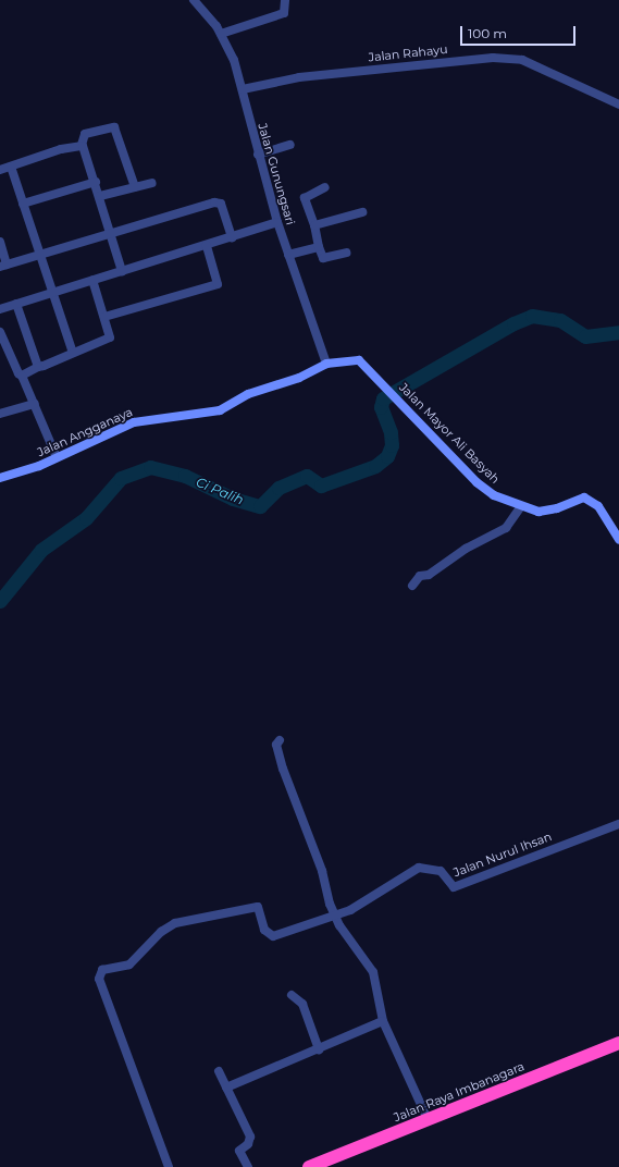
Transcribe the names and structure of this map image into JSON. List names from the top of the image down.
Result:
{
  "streets": {
    "highway": ["Jalan Raya Imbanagara"],
    "street": [
      "Jalan Rahayu",
      "Jalan Gunungsari",
      "Jalan Angganaya",
      "Jalan Mayor Ali Basyah",
      "Jalan Nurul Ihsan"
    ]
  },
  "crossings": [
    ["Jalan Rahayu", "Jalan Gunungsari"],
    ["Jalan Gunungsari", "Jalan Angganaya"],
    ["Jalan Gunungsari", "Jalan Mayor Ali Basyah"],
    ["Jalan Angganaya", "Jalan Mayor Ali Basyah"]
  ],
  "water": ["Ci Palih"],
  "scale_bar": "100 m"
}
